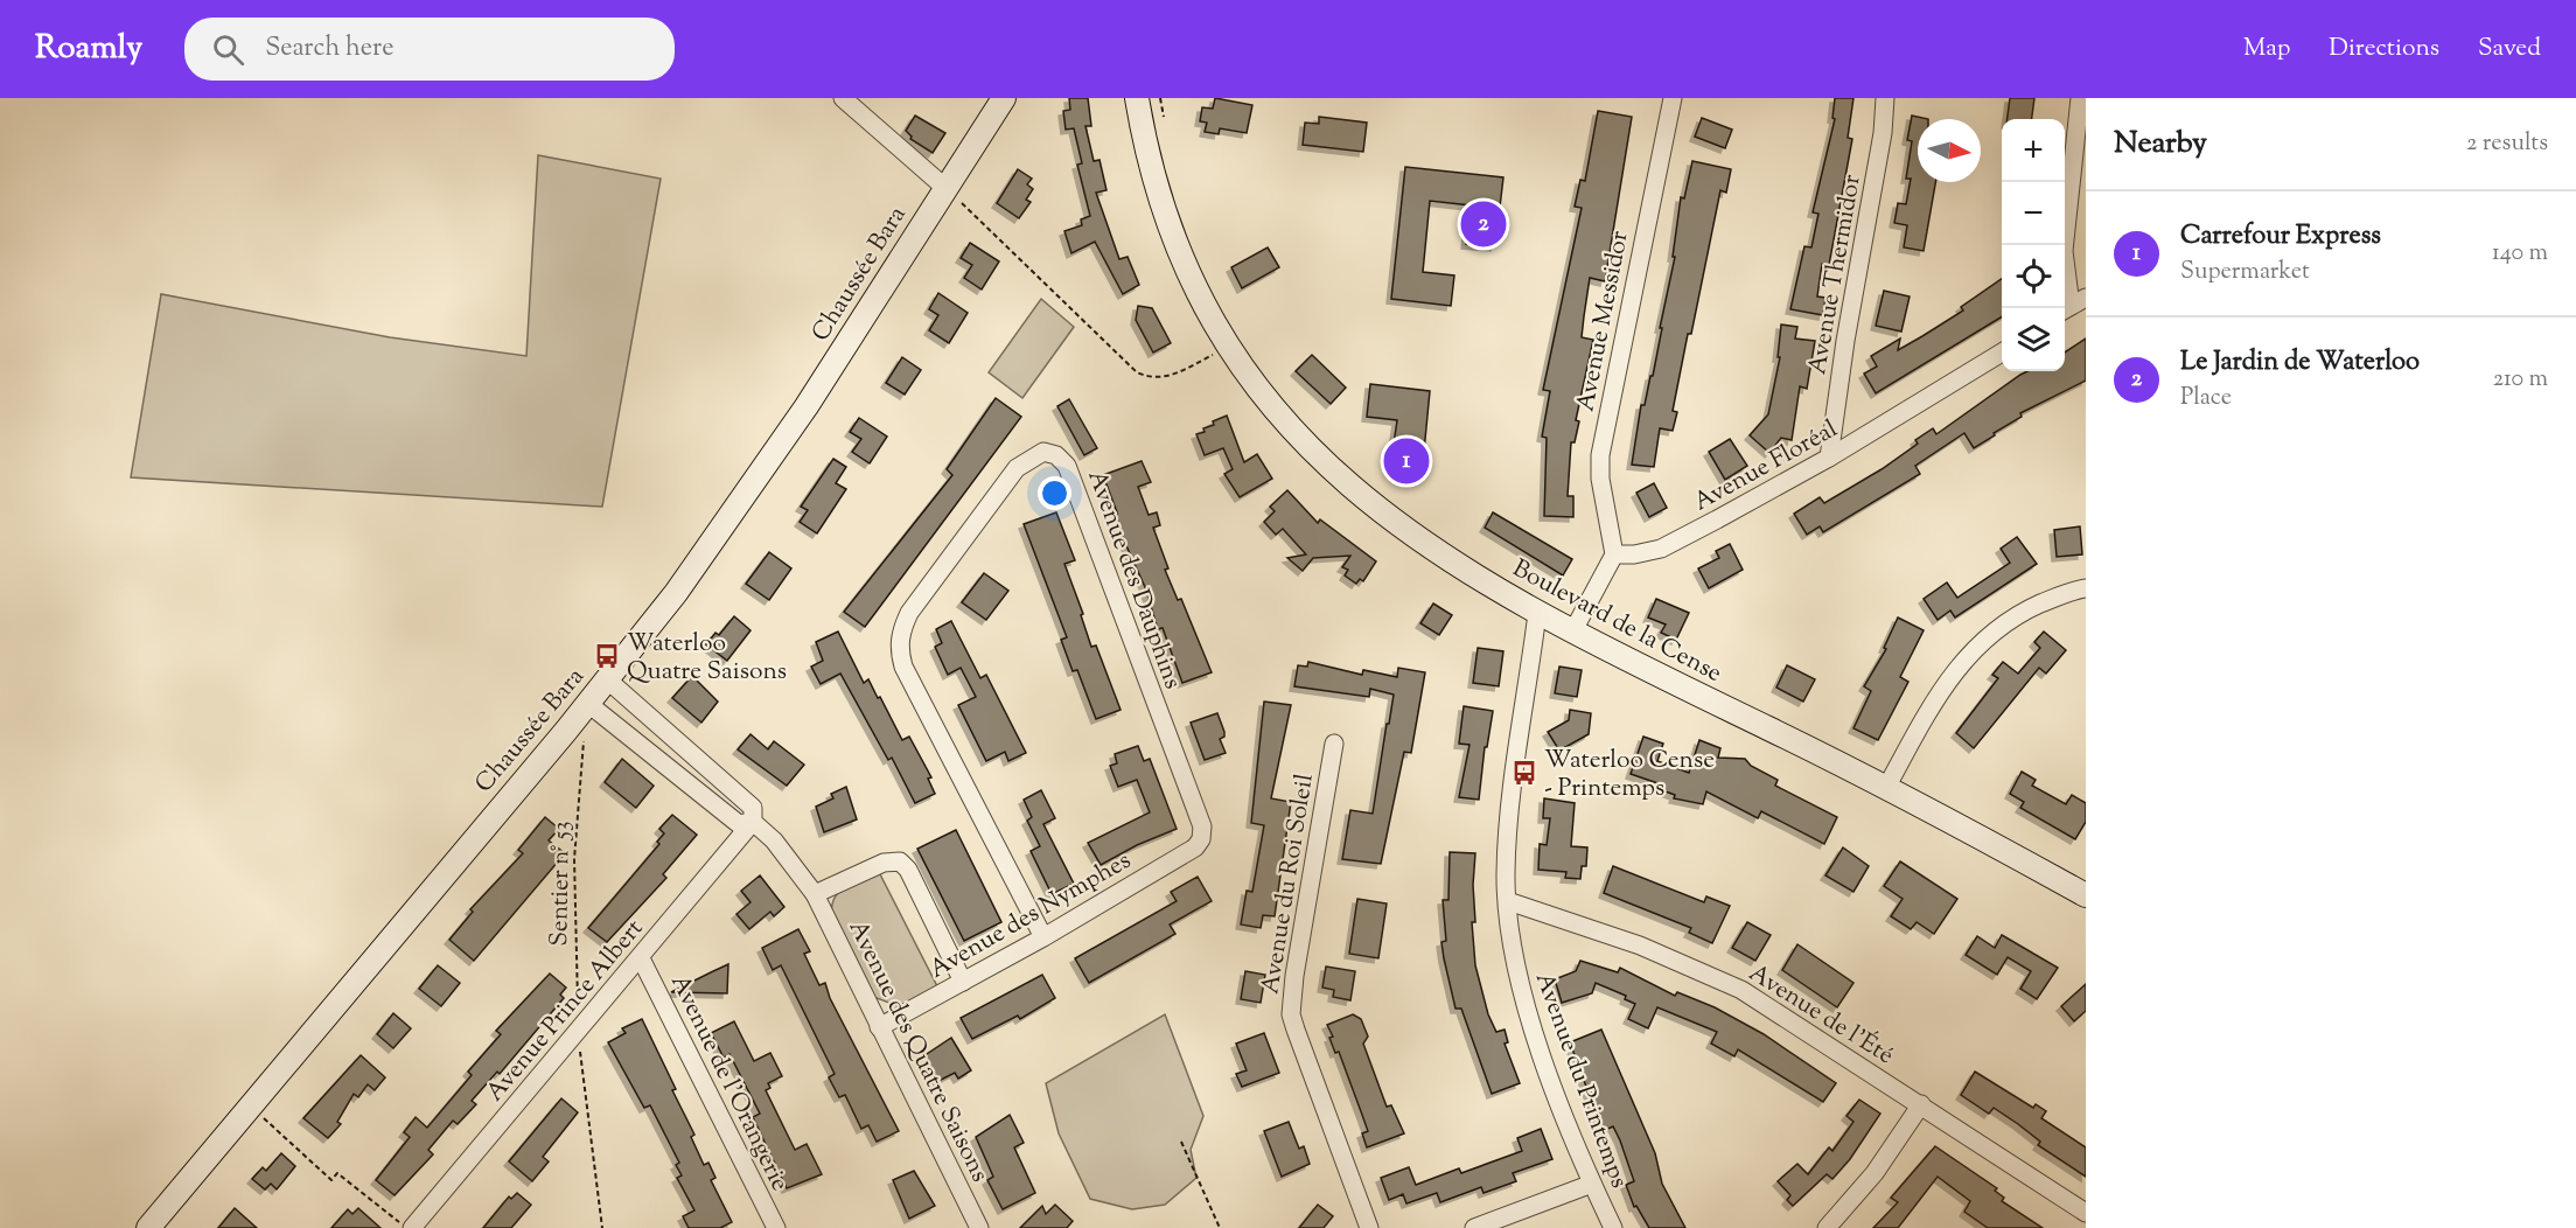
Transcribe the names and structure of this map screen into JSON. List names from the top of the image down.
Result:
{
  "streets": {
    "main road": ["Chaussée Bara", "Boulevard de la Cense"],
    "street": [
      "Avenue Thermidor",
      "Avenue Messidor",
      "Avenue Floréal",
      "Avenue des Dauphins",
      "Avenue du Roi Soleil",
      "Avenue des Nymphes",
      "Avenue Prince Albert",
      "Avenue de l'Été",
      "Avenue des Quatre Saisons",
      "Avenue du Printemps",
      "Avenue de l'Orangerie"
    ],
    "path": ["Sentier n° 53"]
  },
  "crossings": [
    ["Chaussée Bara", "Avenue des Quatre Saisons"],
    ["Avenue Thermidor", "Avenue Floréal"],
    ["Avenue Messidor", "Avenue Floréal"],
    ["Avenue des Dauphins", "Avenue des Nymphes"],
    ["Boulevard de la Cense", "Avenue du Printemps"],
    ["Sentier n° 53", "Avenue Prince Albert"],
    ["Avenue des Nymphes", "Avenue des Quatre Saisons"],
    ["Avenue Prince Albert", "Avenue des Quatre Saisons"],
    ["Avenue Prince Albert", "Avenue de l'Orangerie"],
    ["Avenue de l'Été", "Avenue du Printemps"]
  ],
  "places": {
    "bus stop": ["Waterloo Quatre Saisons", "Waterloo Cense - Printemps"]
  },
  "north": "right",
  "page": {
    "header": "Roamly",
    "search": "Search here",
    "nav": ["Map", "Directions", "Saved"],
    "heading": ["Nearby", "2 results"],
    "map_buttons": ["+", "−"],
    "list": [
      {
        "mark": "1",
        "name": "Carrefour Express",
        "note": "Supermarket",
        "value": "140 m"
      },
      {
        "mark": "2",
        "name": "Le Jardin de Waterloo",
        "note": "Place",
        "value": "210 m"
      }
    ],
    "pins": ["2", "1"]
  }
}
